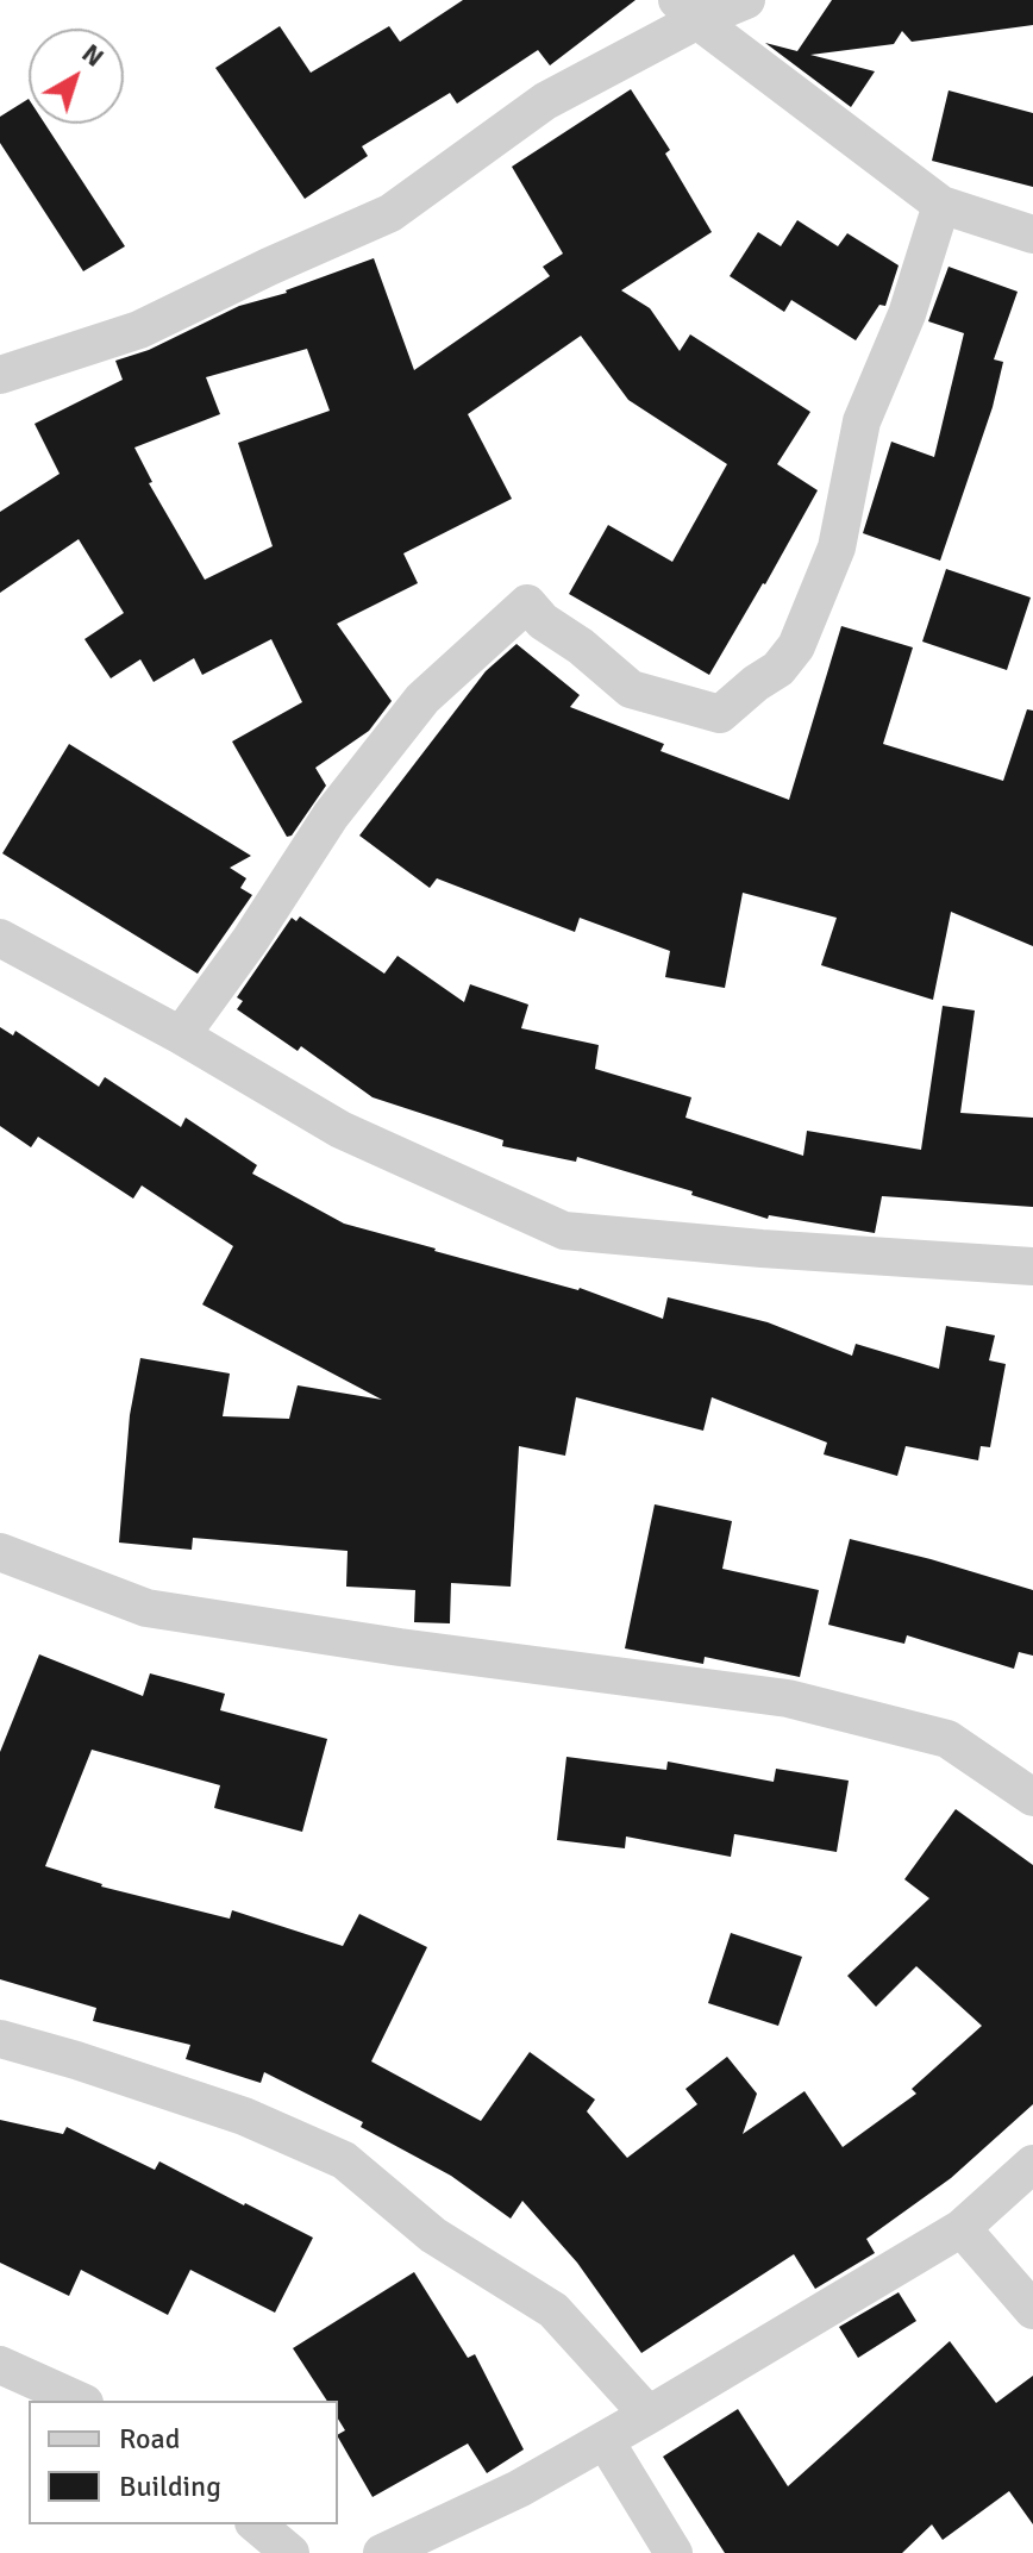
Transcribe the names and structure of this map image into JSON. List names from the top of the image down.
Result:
{
  "legend": ["Road", "Building"],
  "north": "top right"
}
